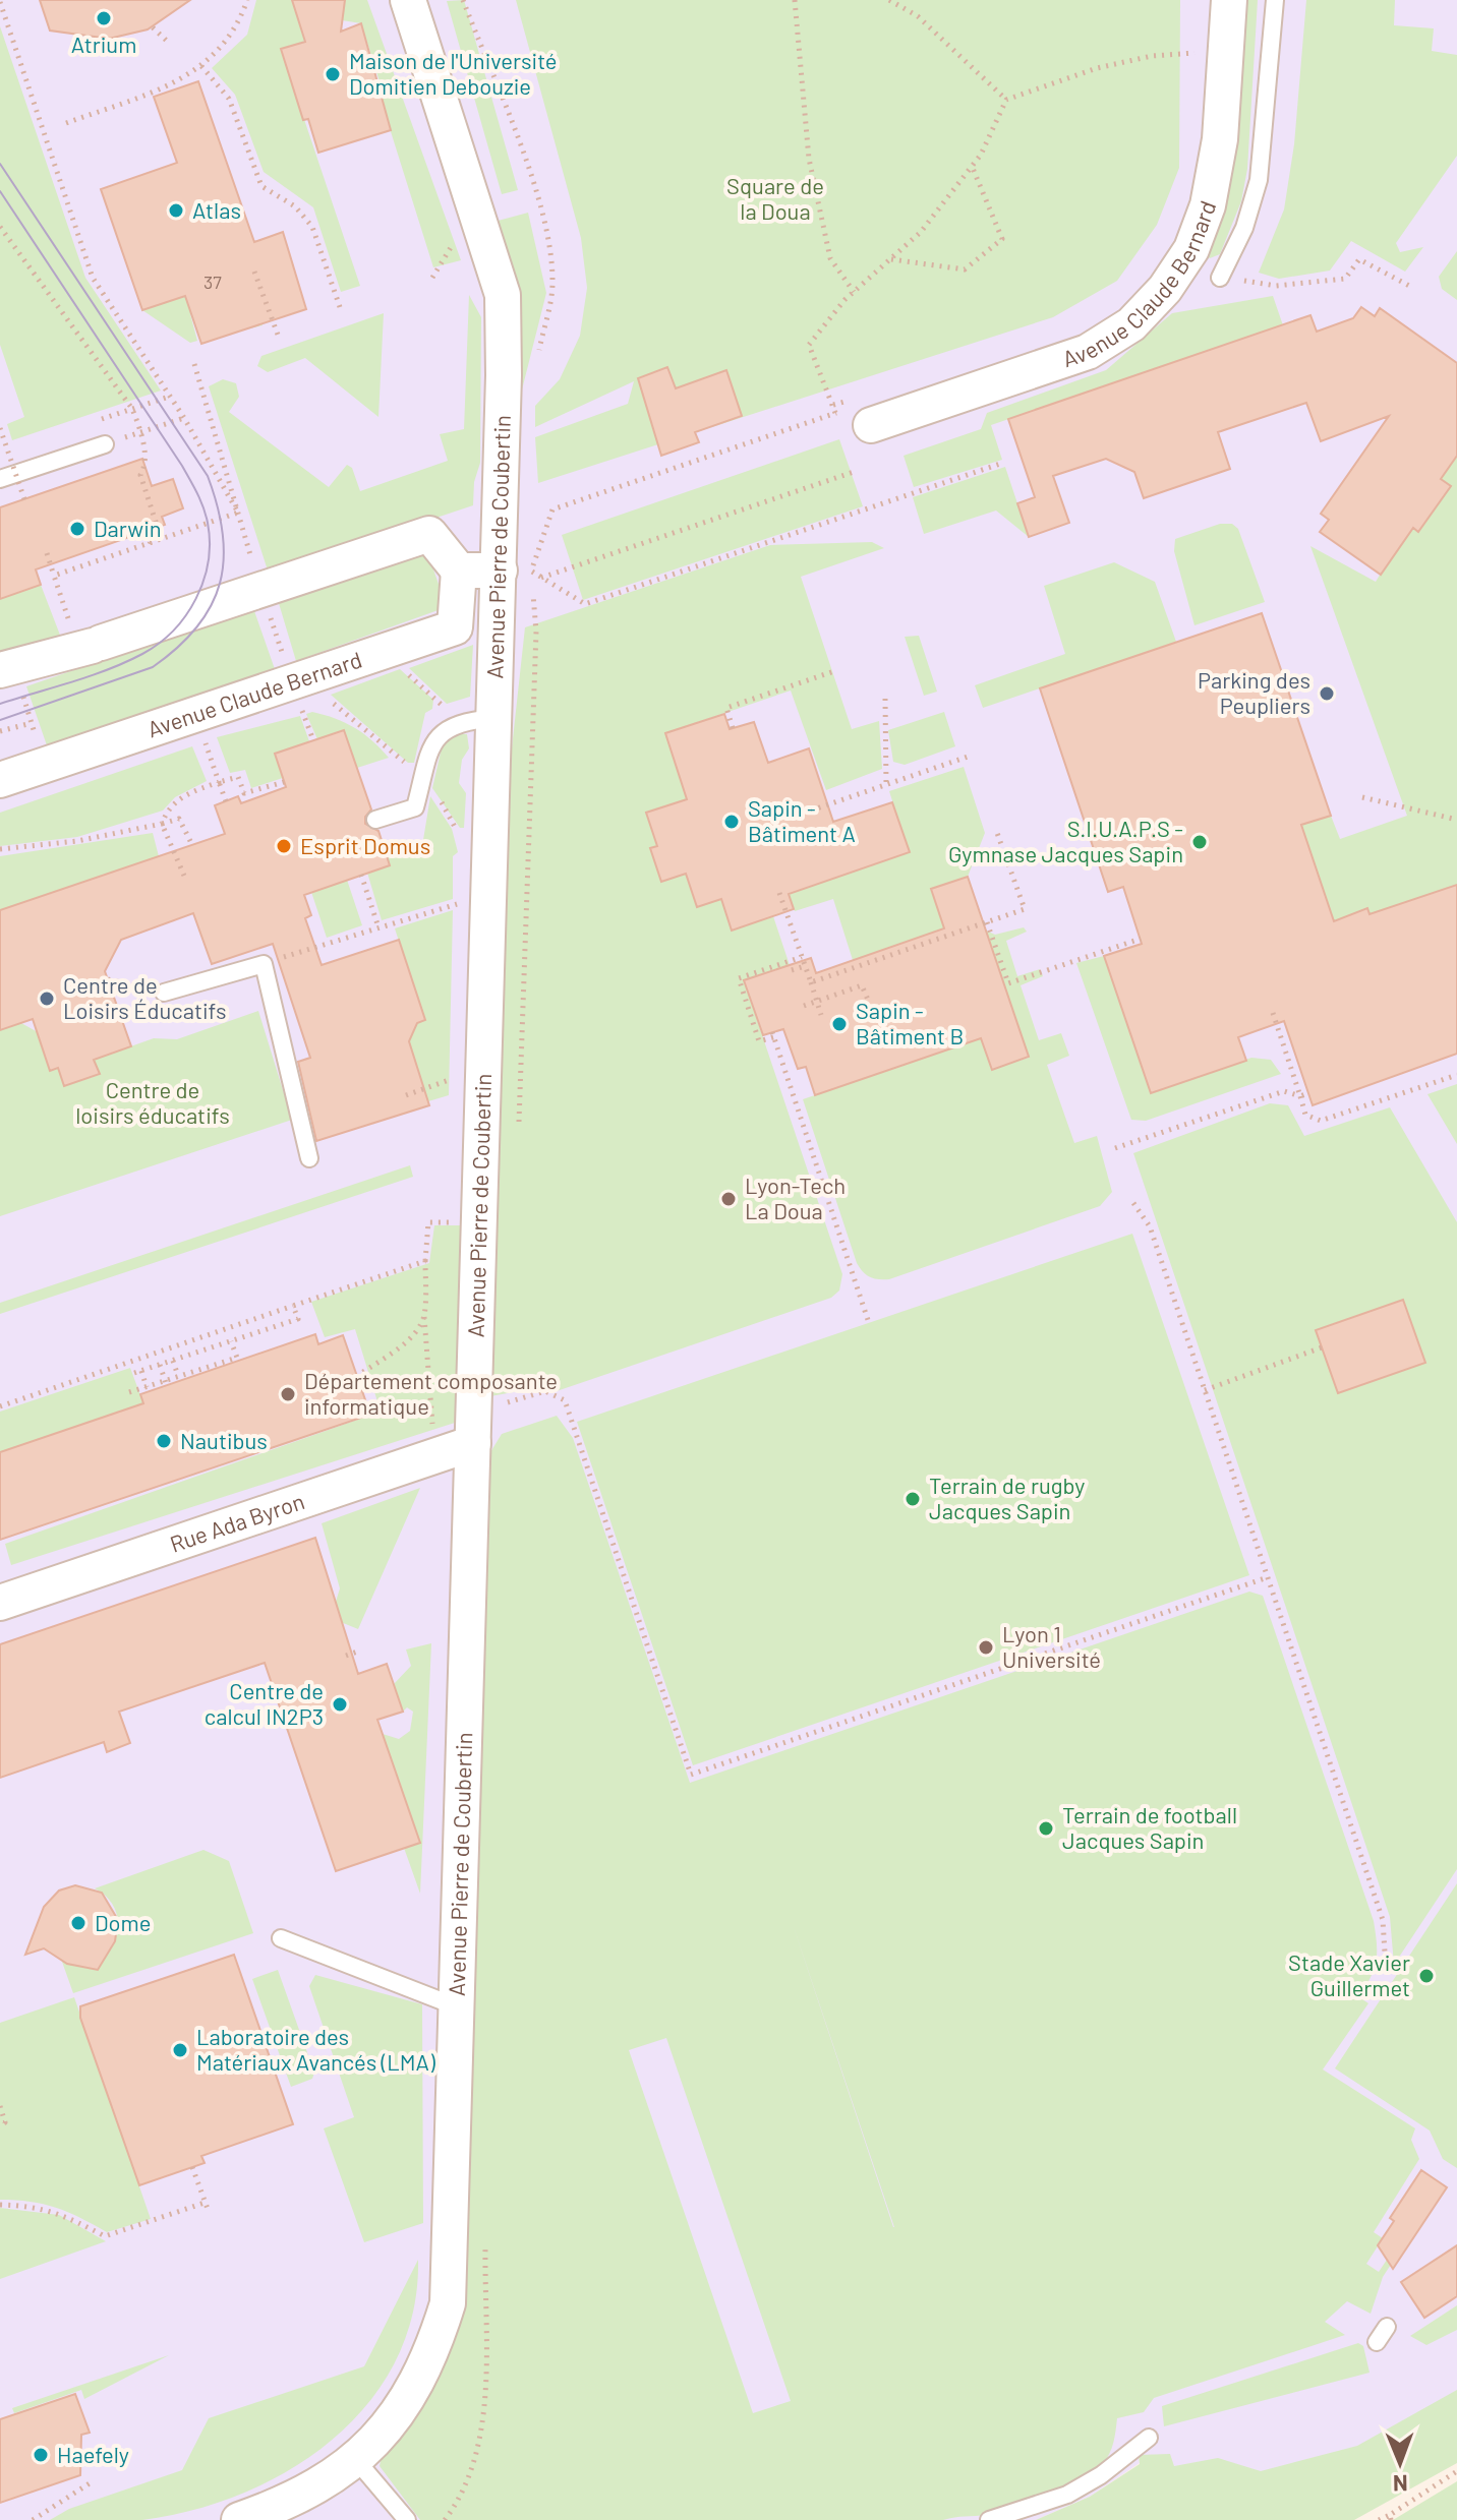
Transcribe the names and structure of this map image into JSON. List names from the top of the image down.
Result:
{
  "streets": {
    "street": ["Avenue Claude Bernard", "Avenue Pierre de Coubertin", "Rue Ada Byron"]
  },
  "crossings": [
    ["Avenue Pierre de Coubertin", "Rue Ada Byron"]
  ],
  "parks": ["Square de la Doua", "Centre de loisirs éducatifs"],
  "places": [
    "Atrium",
    "Maison de l'Université Domitien Debouzie",
    "Atlas",
    "Darwin",
    "Parking des Peupliers",
    "Sapin - Bâtiment A",
    "S.I.U.A.P.S - Gymnase Jacques Sapin",
    "Esprit Domus",
    "Centre de Loisirs Éducatifs",
    "Sapin - Bâtiment B",
    "Lyon-Tech La Doua",
    "Département composante informatique",
    "Nautibus",
    "Terrain de rugby Jacques Sapin",
    "Lyon 1 Université",
    "Centre de calcul IN2P3",
    "Terrain de football Jacques Sapin",
    "Dome",
    "Stade Xavier Guillermet",
    "Laboratoire des Matériaux Avancés (LMA)",
    "Haefely"
  ],
  "house_numbers": ["37"],
  "north": "bottom"
}
